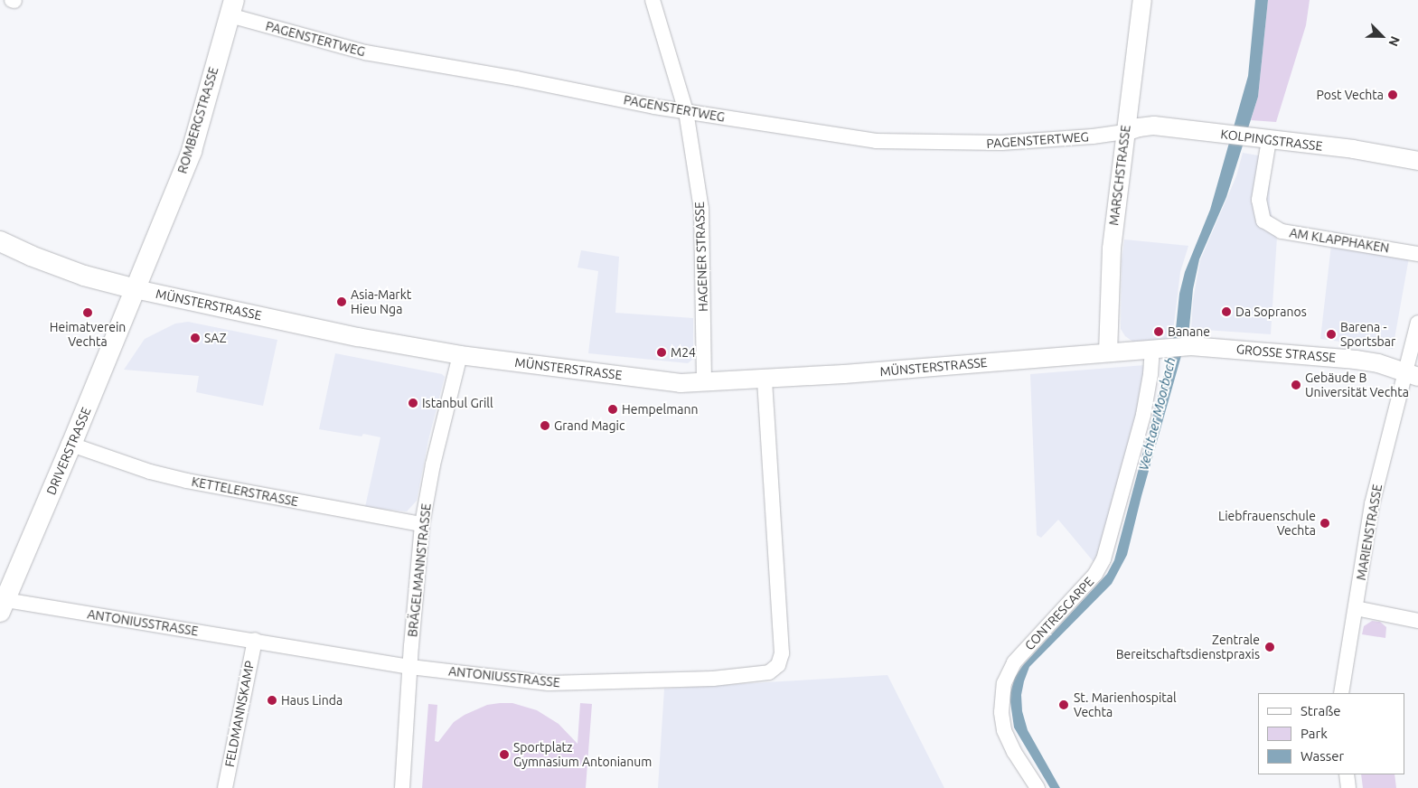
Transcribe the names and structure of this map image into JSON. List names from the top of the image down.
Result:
{
  "streets": {
    "main road": ["ROMBERGSTRASSE", "MÜNSTERSTRASSE", "DRIVERSTRASSE"],
    "street": [
      "PAGENSTERTWEG",
      "KOLPINGSTRASSE",
      "MARSCHSTRASSE",
      "AM KLAPPHAKEN",
      "HAGENER STRASSE",
      "GROSSE STRASSE",
      "KETTELERSTRASSE",
      "MARIENSTRASSE",
      "BRÄGELMANNSTRASSE",
      "CONTRESCARPE",
      "ANTONIUSSTRASSE",
      "FELDMANNSKAMP"
    ]
  },
  "crossings": [
    ["PAGENSTERTWEG", "ROMBERGSTRASSE"],
    ["PAGENSTERTWEG", "KOLPINGSTRASSE"],
    ["PAGENSTERTWEG", "MARSCHSTRASSE"],
    ["PAGENSTERTWEG", "HAGENER STRASSE"],
    ["ROMBERGSTRASSE", "MÜNSTERSTRASSE"],
    ["ROMBERGSTRASSE", "DRIVERSTRASSE"],
    ["KOLPINGSTRASSE", "MARSCHSTRASSE"],
    ["KOLPINGSTRASSE", "AM KLAPPHAKEN"],
    ["MARSCHSTRASSE", "MÜNSTERSTRASSE"],
    ["HAGENER STRASSE", "MÜNSTERSTRASSE"],
    ["MÜNSTERSTRASSE", "GROSSE STRASSE"],
    ["MÜNSTERSTRASSE", "DRIVERSTRASSE"],
    ["MÜNSTERSTRASSE", "BRÄGELMANNSTRASSE"],
    ["MÜNSTERSTRASSE", "CONTRESCARPE"],
    ["MÜNSTERSTRASSE", "ANTONIUSSTRASSE"],
    ["GROSSE STRASSE", "MARIENSTRASSE"],
    ["GROSSE STRASSE", "CONTRESCARPE"],
    ["DRIVERSTRASSE", "KETTELERSTRASSE"],
    ["DRIVERSTRASSE", "ANTONIUSSTRASSE"],
    ["KETTELERSTRASSE", "BRÄGELMANNSTRASSE"],
    ["BRÄGELMANNSTRASSE", "ANTONIUSSTRASSE"],
    ["ANTONIUSSTRASSE", "FELDMANNSKAMP"]
  ],
  "water": ["Vechtaer Moorbach"],
  "places": [
    "Post Vechta",
    "Asia-Markt Hieu Nga",
    "Da Sopranos",
    "Heimatverein Vechta",
    "Banane",
    "Barena - Sportsbar",
    "SAZ",
    "M24",
    "Gebäude B Universität Vechta",
    "Istanbul Grill",
    "Hempelmann",
    "Grand Magic",
    "Liebfrauenschule Vechta",
    "Zentrale Bereitschaftsdienstpraxis",
    "Haus Linda",
    "St. Marienhospital Vechta",
    "Sportplatz Gymnasium Antonianum"
  ],
  "legend": ["Straße", "Park", "Wasser"],
  "north": "bottom right"
}
